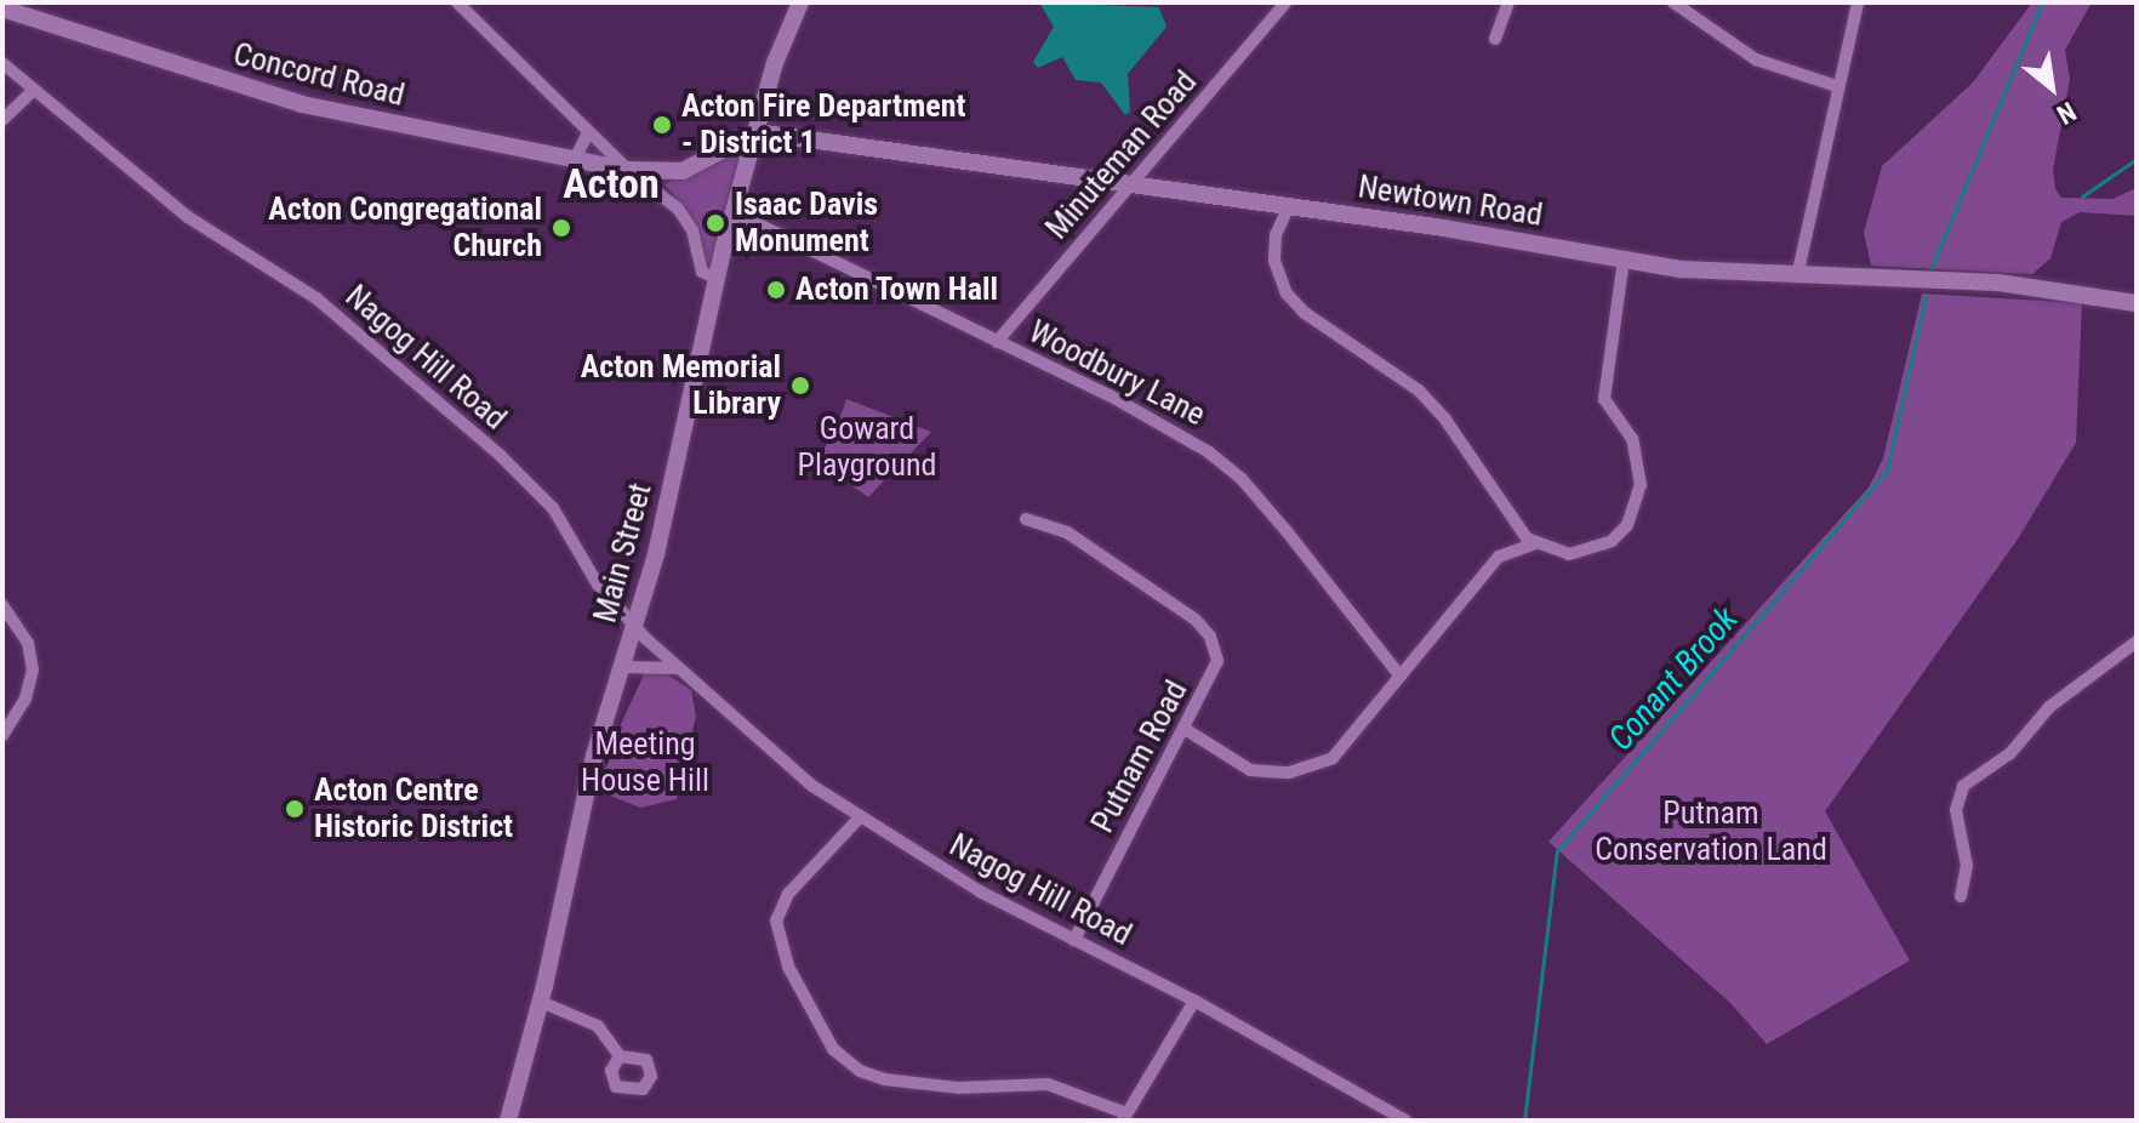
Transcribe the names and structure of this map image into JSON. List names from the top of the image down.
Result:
{
  "streets": {
    "street": [
      "Concord Road",
      "Minuteman Road",
      "Newtown Road",
      "Nagog Hill Road",
      "Woodbury Lane",
      "Main Street",
      "Putnam Road"
    ]
  },
  "crossings": [
    ["Concord Road", "Newtown Road"],
    ["Concord Road", "Main Street"],
    ["Minuteman Road", "Newtown Road"],
    ["Minuteman Road", "Woodbury Lane"],
    ["Newtown Road", "Main Street"],
    ["Nagog Hill Road", "Main Street"],
    ["Nagog Hill Road", "Putnam Road"],
    ["Woodbury Lane", "Main Street"]
  ],
  "districts": ["Acton"],
  "water": ["Conant Brook"],
  "parks": ["Goward Playground", "Meeting House Hill", "Putnam Conservation Land"],
  "places": [
    "Acton Fire Department - District 1",
    "Isaac Davis Monument",
    "Acton Congregational Church",
    "Acton Town Hall",
    "Acton Memorial Library",
    "Acton Centre Historic District"
  ],
  "north": "bottom right"
}
